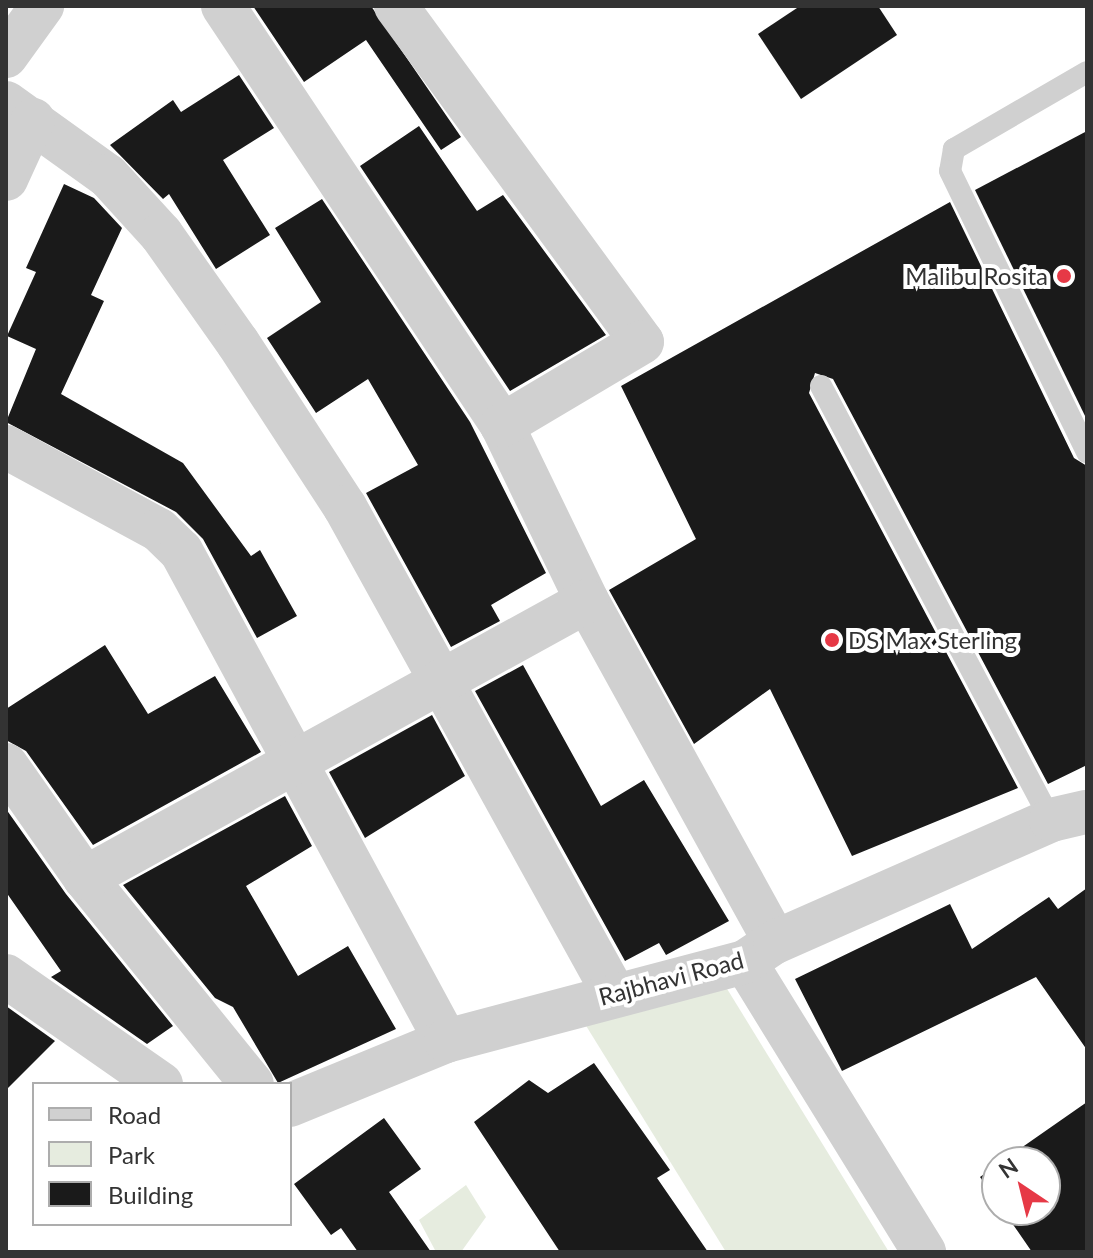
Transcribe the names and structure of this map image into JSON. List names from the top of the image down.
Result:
{
  "streets": {
    "street": ["Rajbhavi Road"]
  },
  "places": ["Malibu Rosita", "DS Max Sterling"],
  "legend": ["Road", "Park", "Building"],
  "north": "top left"
}
